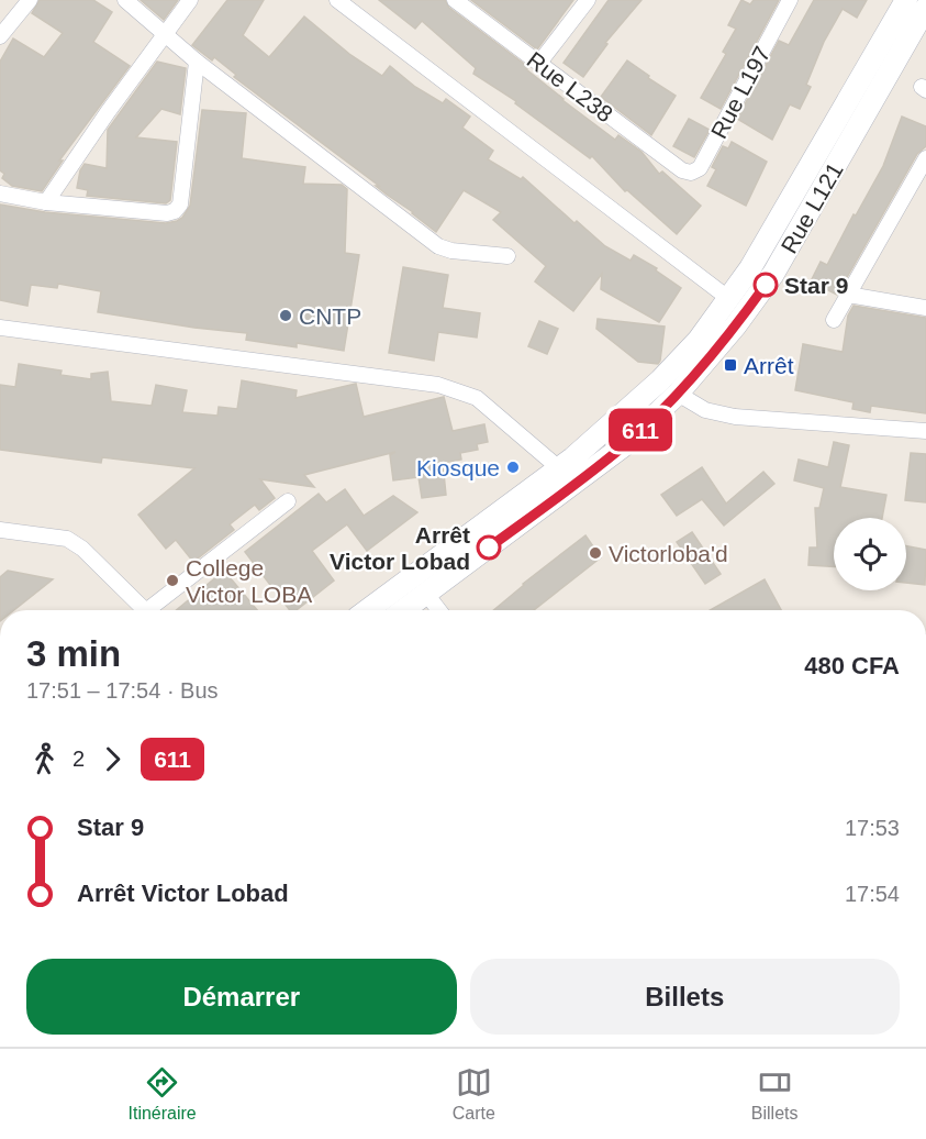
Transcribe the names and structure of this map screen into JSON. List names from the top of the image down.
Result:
{
  "streets": {
    "main road": ["Rue L121"],
    "street": ["Rue L238", "Rue L197"]
  },
  "crossings": [
    ["Rue L238", "Rue L197"]
  ],
  "places": {
    "other": [
      "Star 9",
      "CNTP",
      "Kiosque",
      "Arrêt Victor Lobad",
      "Victorloba'd",
      "College Victor LOBA"
    ],
    "transit": ["Arrêt"]
  },
  "lines": ["bus line 611"],
  "page": {
    "on_map": "611",
    "heading": ["3 min", "17:51 – 17:54 · Bus", "480 CFA"],
    "legs": ["2", "611"],
    "list": [
      {
        "name": "Star 9",
        "value": "17:53"
      },
      {
        "name": "Arrêt Victor Lobad",
        "value": "17:54"
      }
    ],
    "buttons": ["Démarrer", "Billets"],
    "tabs": ["Itinéraire", "Carte", "Billets"]
  }
}
